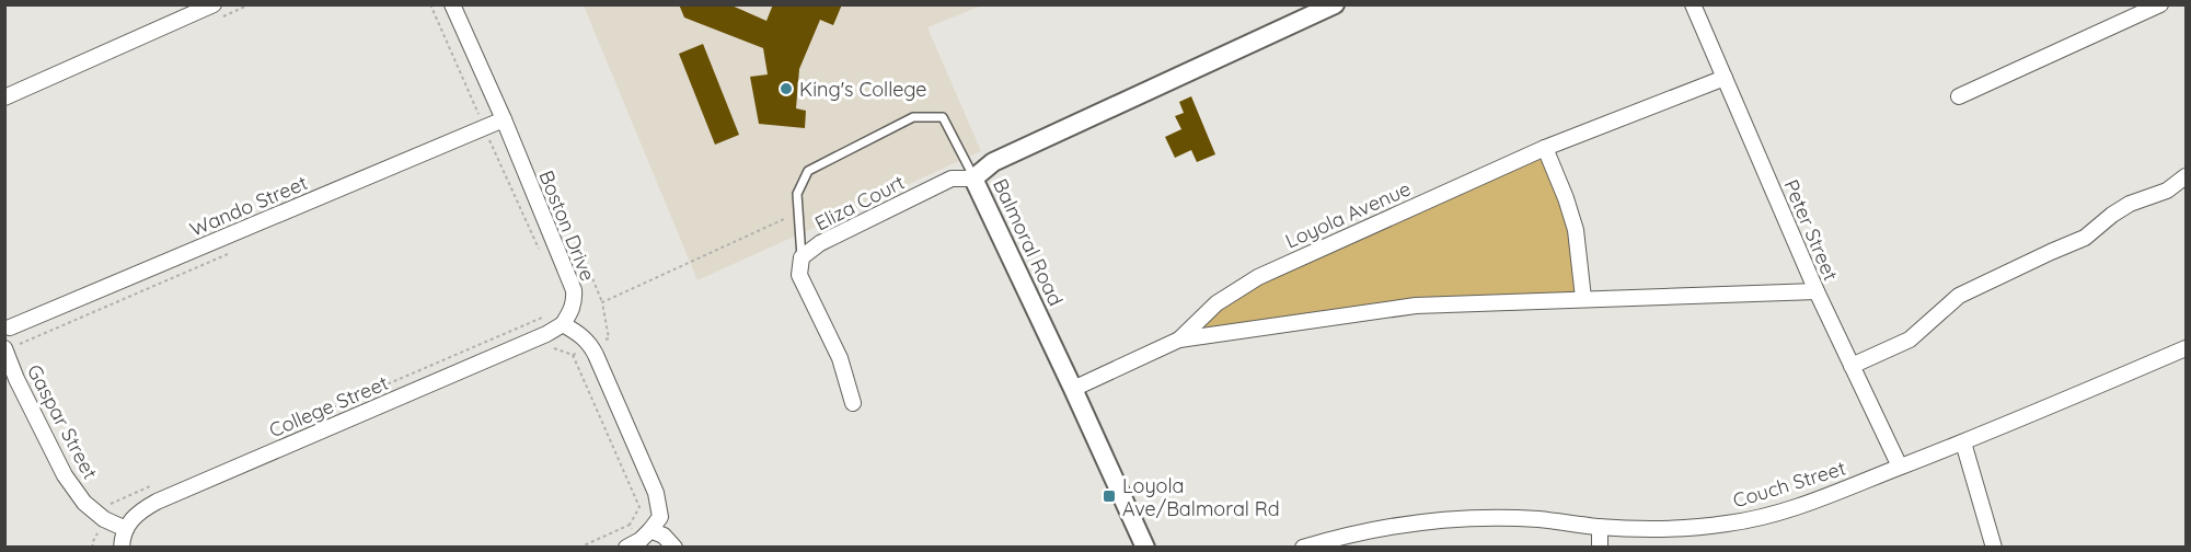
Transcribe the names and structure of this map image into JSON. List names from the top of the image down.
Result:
{
  "streets": {
    "street": [
      "Eliza Court",
      "Wando Street",
      "Loyola Avenue",
      "Boston Drive",
      "Peter Street",
      "Balmoral Road",
      "College Street",
      "Gaspar Street",
      "Couch Street"
    ]
  },
  "crossings": [
    ["Eliza Court", "Balmoral Road"],
    ["Wando Street", "Boston Drive"],
    ["Wando Street", "Gaspar Street"],
    ["Loyola Avenue", "Peter Street"],
    ["Loyola Avenue", "Balmoral Road"],
    ["Boston Drive", "College Street"],
    ["Peter Street", "Couch Street"],
    ["College Street", "Gaspar Street"]
  ],
  "places": {
    "other": ["King's College"],
    "transit": ["Loyola Ave/Balmoral Rd"]
  }
}
